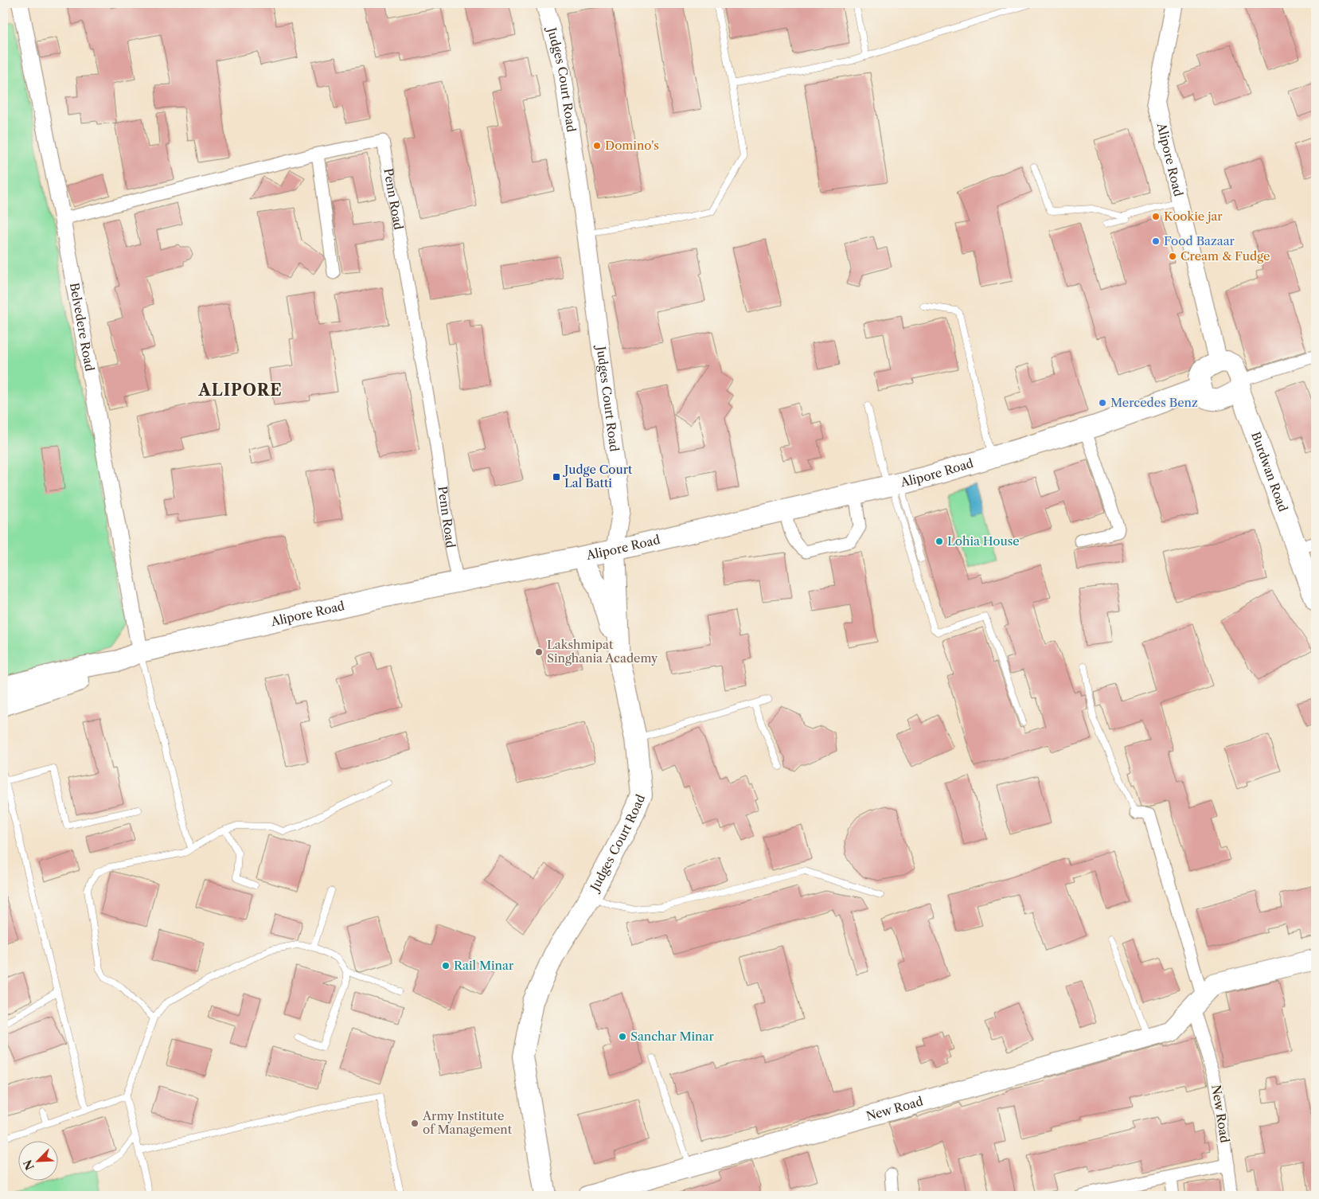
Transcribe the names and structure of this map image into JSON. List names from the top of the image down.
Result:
{
  "streets": {
    "highway": ["Judges Court Road", "Alipore Road", "Burdwan Road"],
    "main road": ["New Road"],
    "street": ["Penn Road", "Belvedere Road"]
  },
  "crossings": [
    ["Judges Court Road", "Alipore Road"],
    ["Alipore Road", "Penn Road"],
    ["Alipore Road", "Belvedere Road"],
    ["Alipore Road", "Burdwan Road"],
    ["Penn Road", "Belvedere Road"]
  ],
  "districts": ["ALIPORE"],
  "places": {
    "other": [
      "Domino's",
      "Kookie jar",
      "Food Bazaar",
      "Cream & Fudge",
      "Mercedes Benz",
      "Lohia House",
      "Lakshmipat Singhania Academy",
      "Rail Minar",
      "Sanchar Minar",
      "Army Institute of Management"
    ],
    "transit": ["Judge Court Lal Batti"]
  },
  "north": "bottom left"
}
